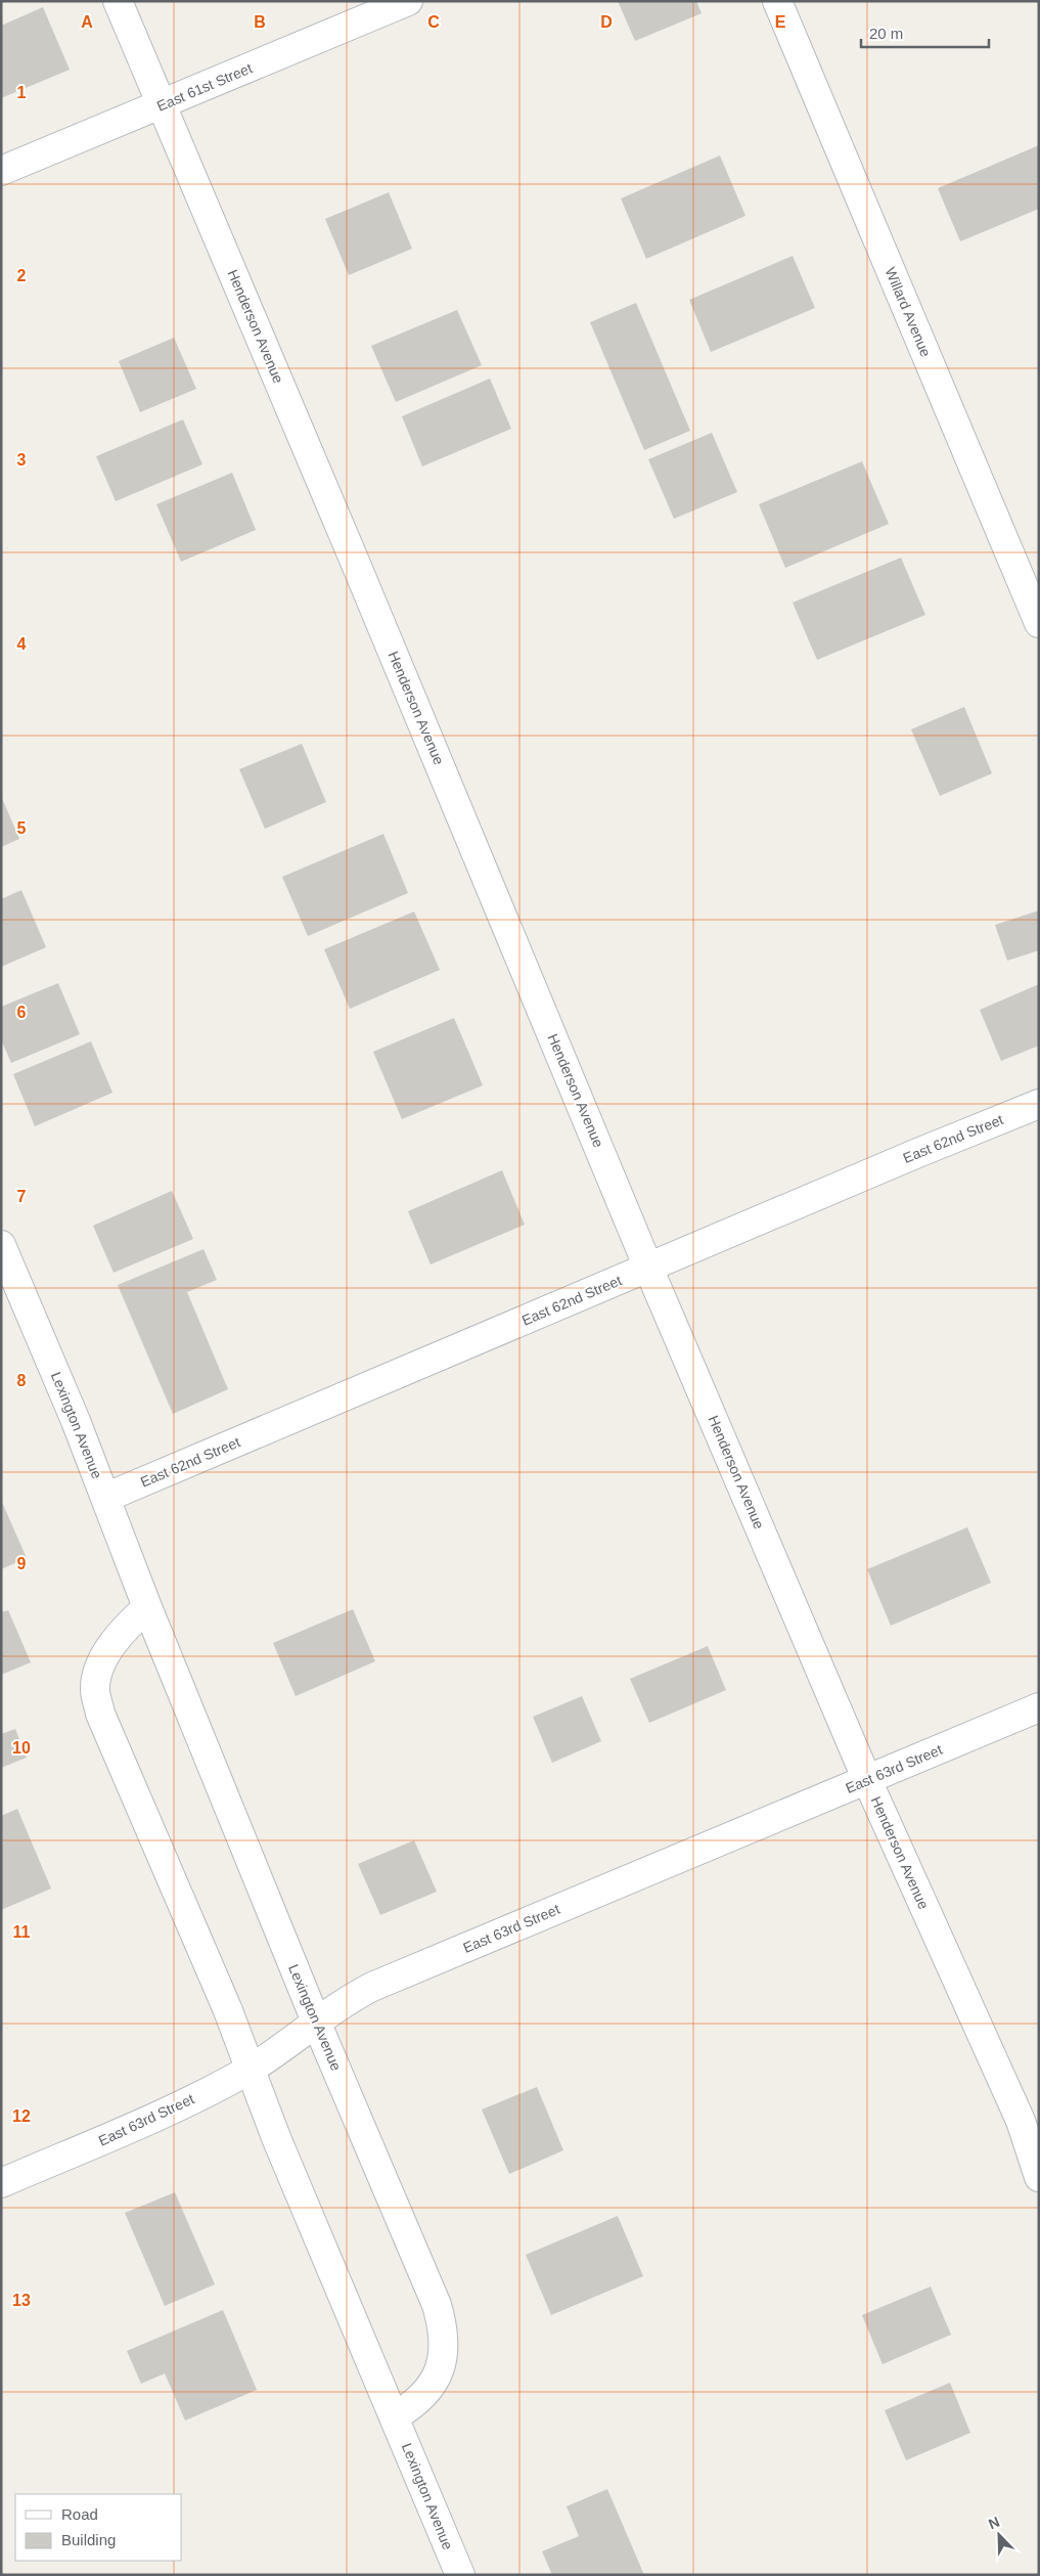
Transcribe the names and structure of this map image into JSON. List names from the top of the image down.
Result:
{
  "streets": {
    "street": [
      "East 61st Street",
      "Willard Avenue",
      "Henderson Avenue",
      "East 62nd Street",
      "Lexington Avenue",
      "East 63rd Street"
    ]
  },
  "crossings": [
    ["East 61st Street", "Henderson Avenue"],
    ["Henderson Avenue", "East 62nd Street"],
    ["Henderson Avenue", "East 63rd Street"],
    ["East 62nd Street", "Lexington Avenue"],
    ["Lexington Avenue", "East 63rd Street"]
  ],
  "legend": ["Road", "Building"],
  "scale_bar": "20 m",
  "north": "top left",
  "grid": {
    "columns": [
      "A",
      "B",
      "C",
      "D",
      "E"
    ],
    "rows": [
      "1",
      "2",
      "3",
      "4",
      "5",
      "6",
      "7",
      "8",
      "9",
      "10",
      "11",
      "12",
      "13"
    ]
  }
}
